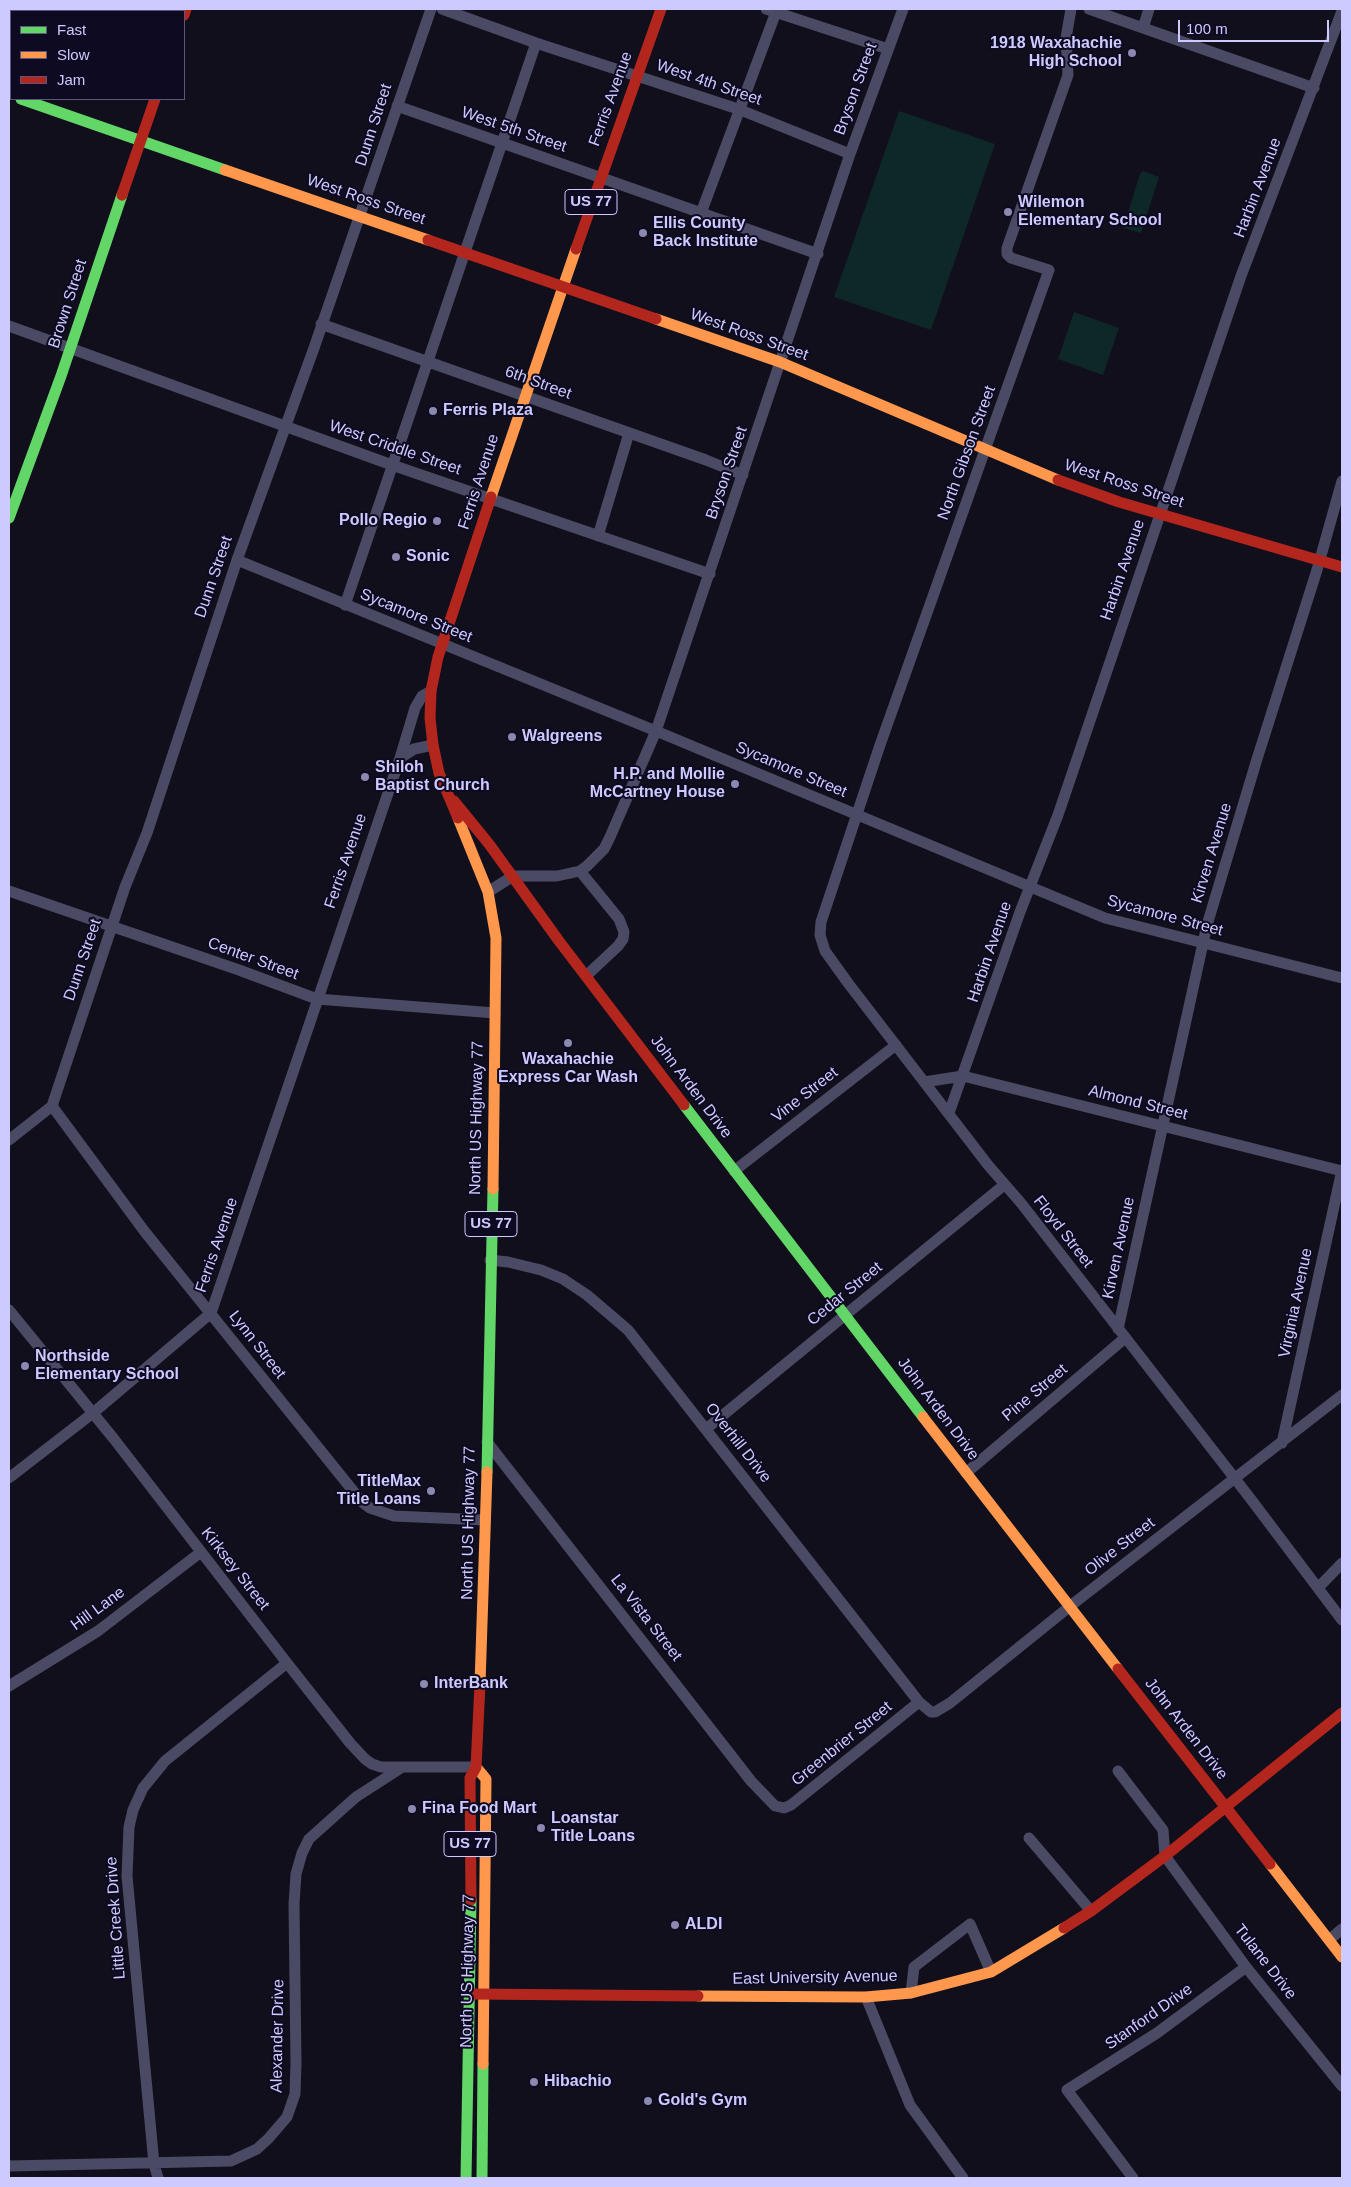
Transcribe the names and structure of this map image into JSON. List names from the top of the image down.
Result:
{
  "streets": {
    "street": [
      "West 4th Street",
      "Bryson Street",
      "Ferris Avenue",
      "Dunn Street",
      "West 5th Street",
      "Harbin Avenue",
      "West Ross Street",
      "US 77",
      "Brown Street",
      "6th Street",
      "West Criddle Street",
      "North Gibson Street",
      "Sycamore Street",
      "Kirven Avenue",
      "Center Street",
      "John Arden Drive",
      "Vine Street",
      "Almond Street",
      "North US Highway 77",
      "Floyd Street",
      "Cedar Street",
      "Virginia Avenue",
      "Lynn Street",
      "Pine Street",
      "Overhill Drive",
      "Olive Street",
      "Kirksey Street",
      "Hill Lane",
      "La Vista Street",
      "Greenbrier Street",
      "Little Creek Drive",
      "Tulane Drive",
      "East University Avenue",
      "Stanford Drive",
      "Alexander Drive"
    ]
  },
  "crossings": [
    ["West 4th Street", "Bryson Street"],
    ["West 4th Street", "Ferris Avenue"],
    ["Bryson Street", "West 5th Street"],
    ["Bryson Street", "West Ross Street"],
    ["Bryson Street", "6th Street"],
    ["Bryson Street", "West Criddle Street"],
    ["Bryson Street", "Sycamore Street"],
    ["Ferris Avenue", "West 5th Street"],
    ["Ferris Avenue", "West Ross Street"],
    ["Ferris Avenue", "6th Street"],
    ["Ferris Avenue", "West Criddle Street"],
    ["Ferris Avenue", "Sycamore Street"],
    ["Ferris Avenue", "Center Street"],
    ["Ferris Avenue", "North US Highway 77"],
    ["Ferris Avenue", "Lynn Street"],
    ["Ferris Avenue", "Kirksey Street"],
    ["Dunn Street", "West 5th Street"],
    ["Dunn Street", "West Ross Street"],
    ["Dunn Street", "6th Street"],
    ["Dunn Street", "West Criddle Street"],
    ["Dunn Street", "Sycamore Street"],
    ["Dunn Street", "Center Street"],
    ["Dunn Street", "Lynn Street"],
    ["Harbin Avenue", "West Ross Street"],
    ["Harbin Avenue", "Sycamore Street"],
    ["Harbin Avenue", "Almond Street"],
    ["Harbin Avenue", "Floyd Street"],
    ["West Ross Street", "Brown Street"],
    ["West Ross Street", "North Gibson Street"],
    ["West Ross Street", "Kirven Avenue"],
    ["Brown Street", "West Criddle Street"],
    ["North Gibson Street", "Sycamore Street"],
    ["North Gibson Street", "Floyd Street"],
    ["Sycamore Street", "Kirven Avenue"],
    ["Kirven Avenue", "Almond Street"],
    ["Kirven Avenue", "Floyd Street"],
    ["Kirven Avenue", "Pine Street"],
    ["Center Street", "North US Highway 77"],
    ["John Arden Drive", "Vine Street"],
    ["John Arden Drive", "Cedar Street"],
    ["John Arden Drive", "Pine Street"],
    ["John Arden Drive", "Olive Street"],
    ["John Arden Drive", "East University Avenue"],
    ["Vine Street", "Floyd Street"],
    ["Almond Street", "Floyd Street"],
    ["Almond Street", "Virginia Avenue"],
    ["North US Highway 77", "Lynn Street"],
    ["North US Highway 77", "Overhill Drive"],
    ["North US Highway 77", "Kirksey Street"],
    ["North US Highway 77", "La Vista Street"],
    ["North US Highway 77", "East University Avenue"],
    ["Floyd Street", "Cedar Street"],
    ["Floyd Street", "Pine Street"],
    ["Floyd Street", "Olive Street"],
    ["Cedar Street", "Overhill Drive"],
    ["Virginia Avenue", "Olive Street"],
    ["Overhill Drive", "Olive Street"],
    ["Overhill Drive", "Greenbrier Street"],
    ["Olive Street", "Greenbrier Street"],
    ["Kirksey Street", "Hill Lane"],
    ["Kirksey Street", "Little Creek Drive"],
    ["Kirksey Street", "Alexander Drive"],
    ["La Vista Street", "Greenbrier Street"],
    ["Little Creek Drive", "Alexander Drive"],
    ["Tulane Drive", "East University Avenue"],
    ["Tulane Drive", "Stanford Drive"]
  ],
  "places": [
    "1918 Waxahachie High School",
    "Wilemon Elementary School",
    "Ellis County Back Institute",
    "Ferris Plaza",
    "Pollo Regio",
    "Sonic",
    "Walgreens",
    "Shiloh Baptist Church",
    "H.P. and Mollie McCartney House",
    "Waxahachie Express Car Wash",
    "Northside Elementary School",
    "TitleMax Title Loans",
    "InterBank",
    "Fina Food Mart",
    "Loanstar Title Loans",
    "ALDI",
    "Hibachio",
    "Gold's Gym"
  ],
  "legend": ["Fast", "Slow", "Jam"],
  "scale_bar": "100 m"
}
